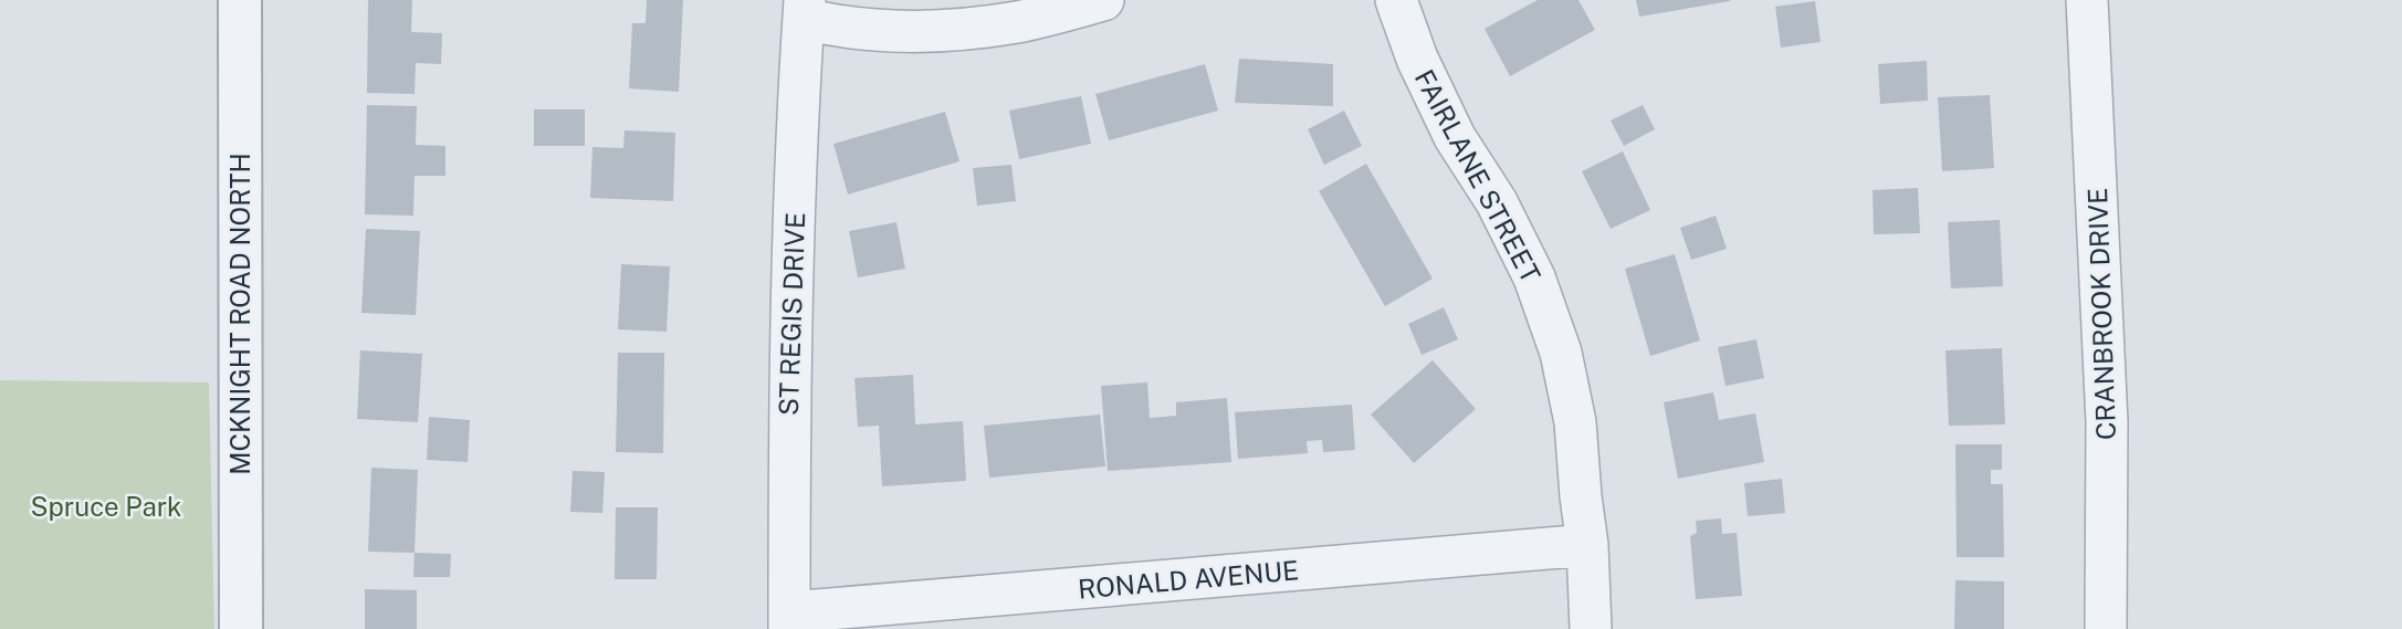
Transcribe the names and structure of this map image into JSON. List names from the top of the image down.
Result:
{
  "streets": {
    "street": [
      "FAIRLANE STREET",
      "MCKNIGHT ROAD NORTH",
      "ST REGIS DRIVE",
      "CRANBROOK DRIVE",
      "RONALD AVENUE"
    ]
  },
  "crossings": [
    ["FAIRLANE STREET", "RONALD AVENUE"],
    ["ST REGIS DRIVE", "RONALD AVENUE"]
  ],
  "parks": ["Spruce Park"]
}
